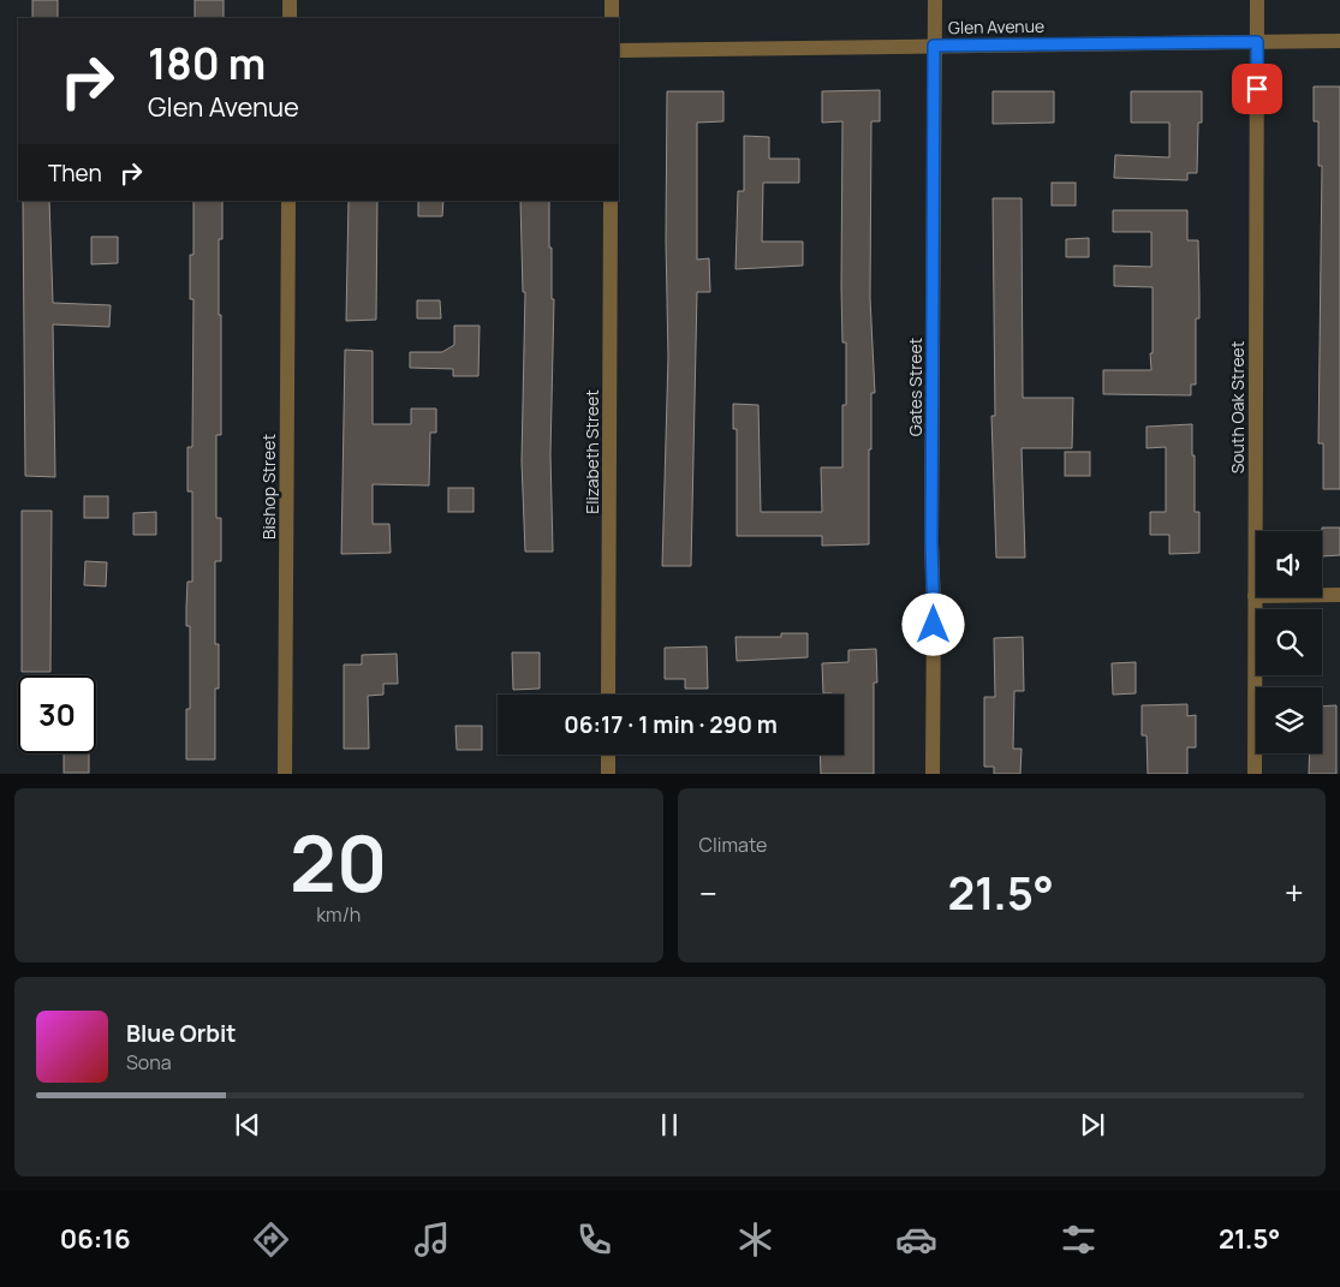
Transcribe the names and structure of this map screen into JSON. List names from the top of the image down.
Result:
{
  "streets": {
    "street": [
      "Glen Avenue",
      "Gates Street",
      "South Oak Street",
      "Elizabeth Street",
      "Bishop Street"
    ]
  },
  "crossings": [
    ["Glen Avenue", "Gates Street"],
    ["Glen Avenue", "South Oak Street"]
  ],
  "page": {
    "turn": ["180 m", "Glen Avenue"],
    "then": "Then",
    "limit": "30",
    "trip": "06:17 · 1 min · 290 m",
    "tile": [
      ["20", "km/h"],
      "Climate"
    ],
    "heat": ["−", "21.5°", "+"],
    "song": ["Blue Orbit", "Sona"],
    "tabs": ["06:16", "21.5°"]
  }
}
